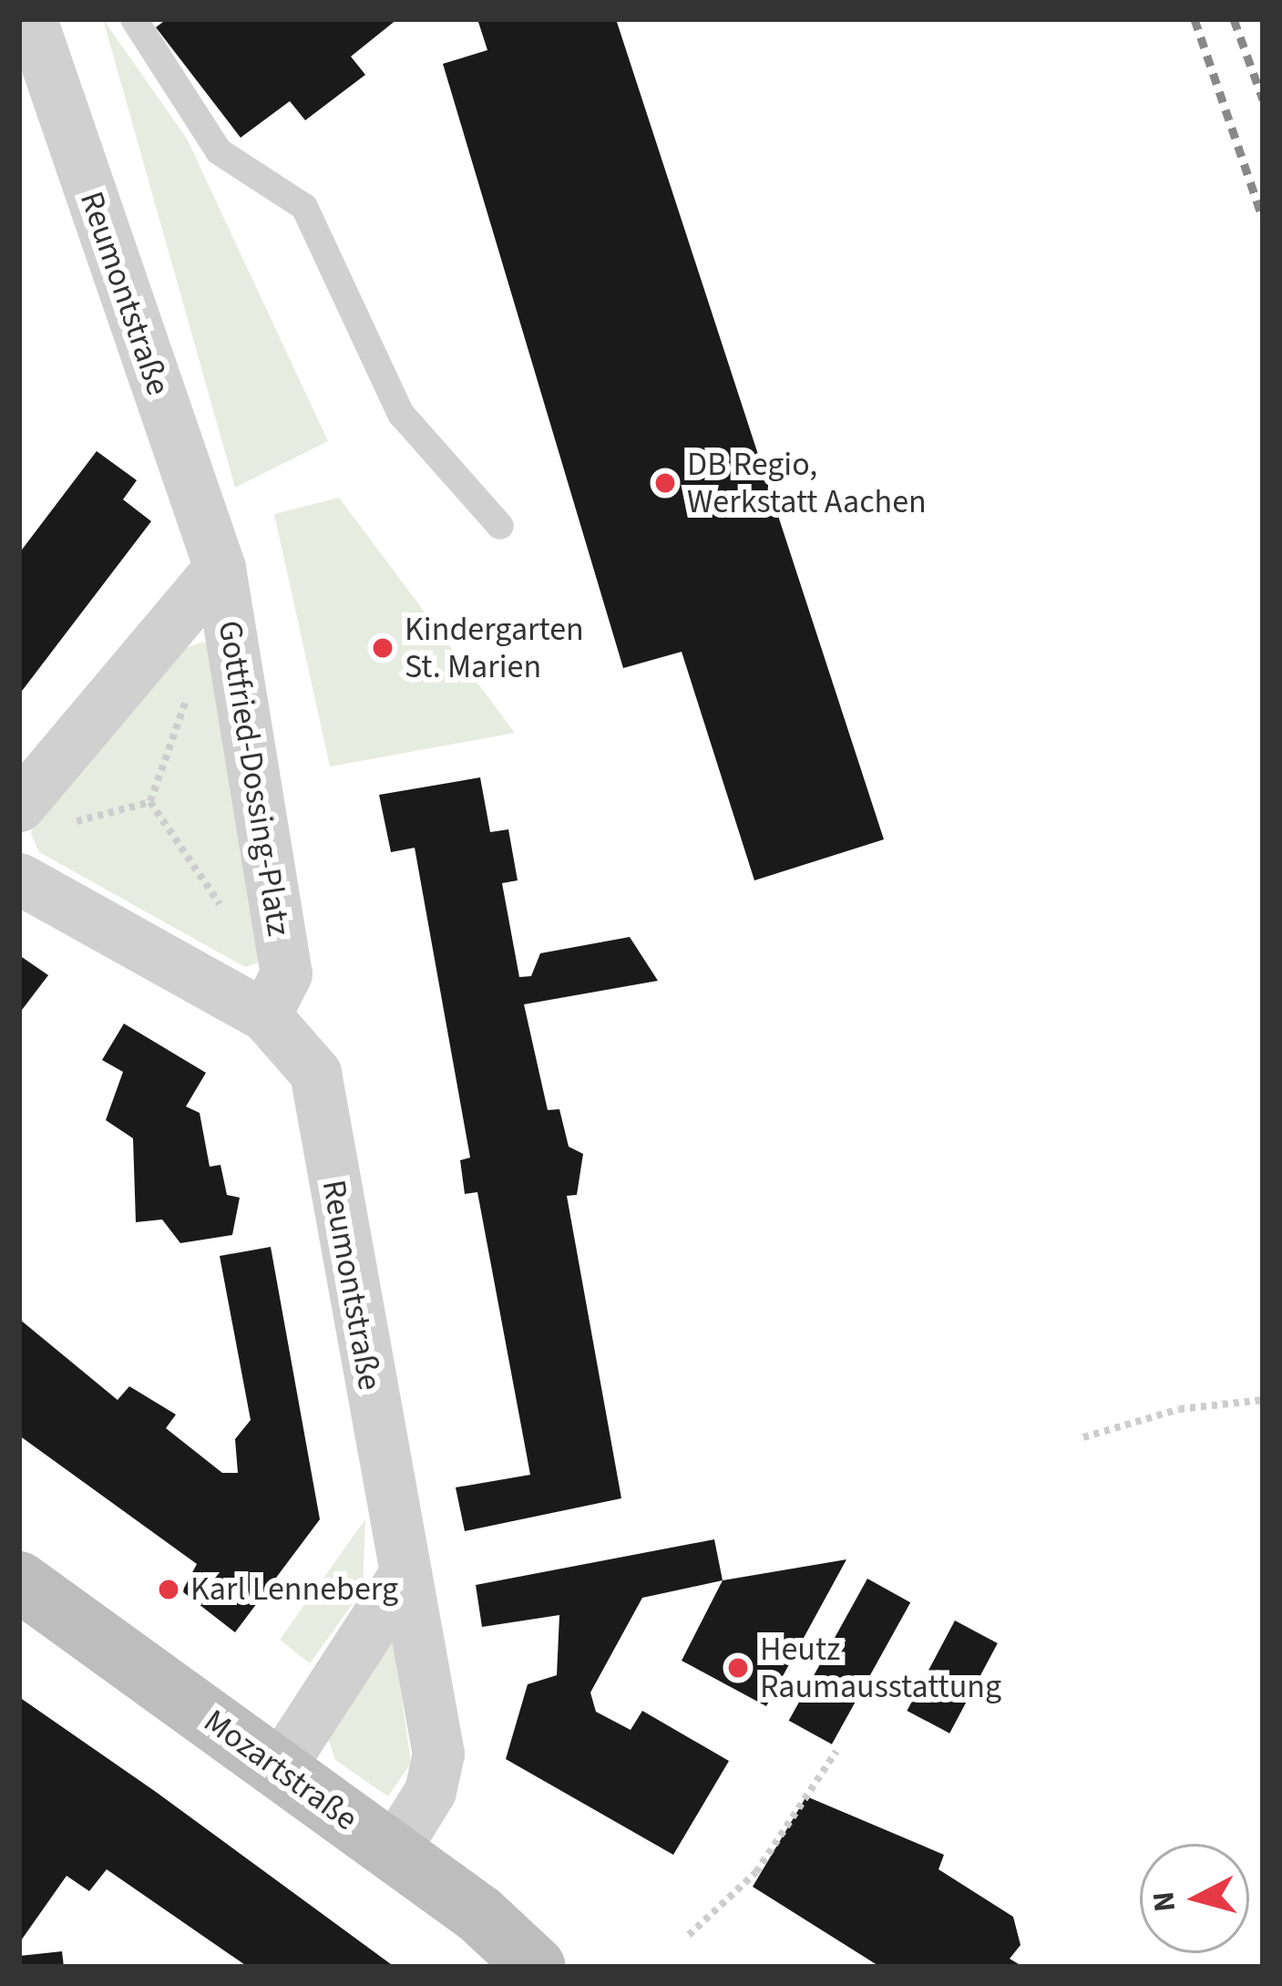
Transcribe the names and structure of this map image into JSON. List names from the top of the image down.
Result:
{
  "streets": {
    "main road": ["Mozartstraße"],
    "street": ["Reumontstraße", "Gottfried-Dossing-Platz"]
  },
  "crossings": [
    ["Reumontstraße", "Gottfried-Dossing-Platz"],
    ["Reumontstraße", "Mozartstraße"]
  ],
  "places": [
    "DB Regio, Werkstatt Aachen",
    "Kindergarten St. Marien",
    "Karl Lenneberg",
    "Heutz Raumausstattung"
  ],
  "north": "left"
}
